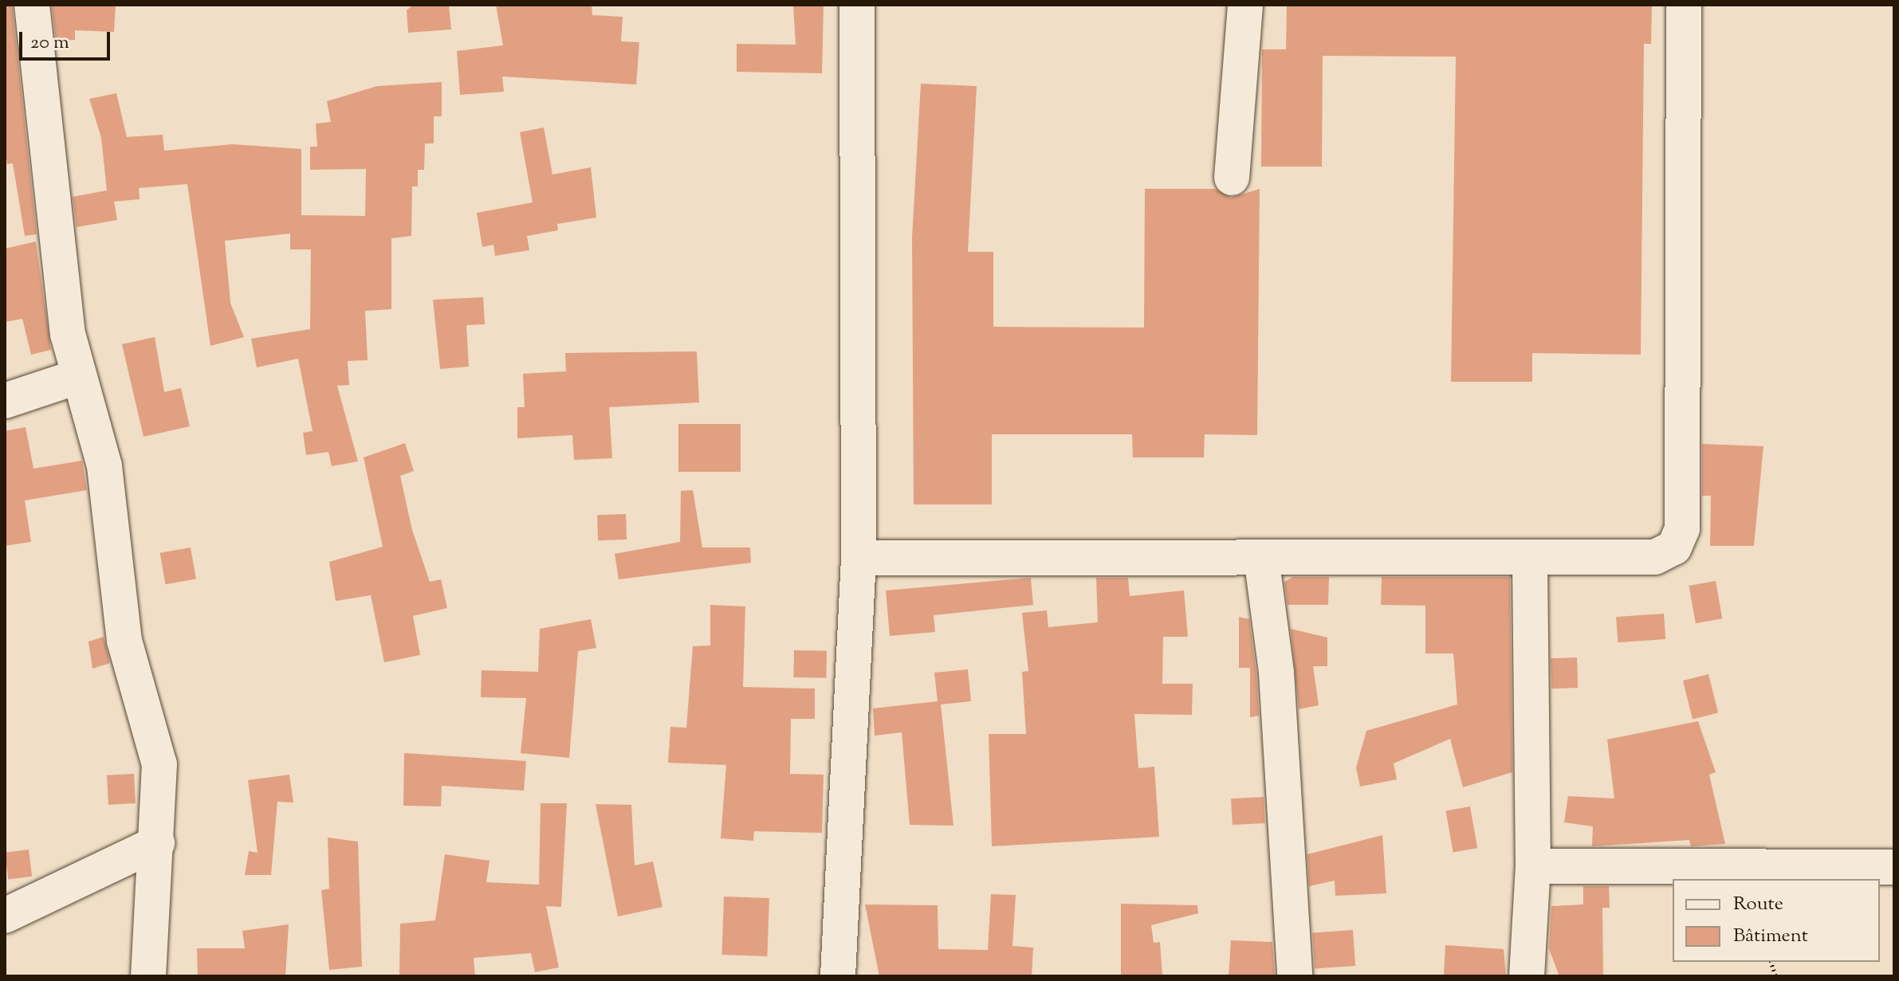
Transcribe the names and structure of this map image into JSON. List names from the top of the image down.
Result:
{
  "legend": ["Route", "Bâtiment"],
  "scale_bar": "20 m"
}
